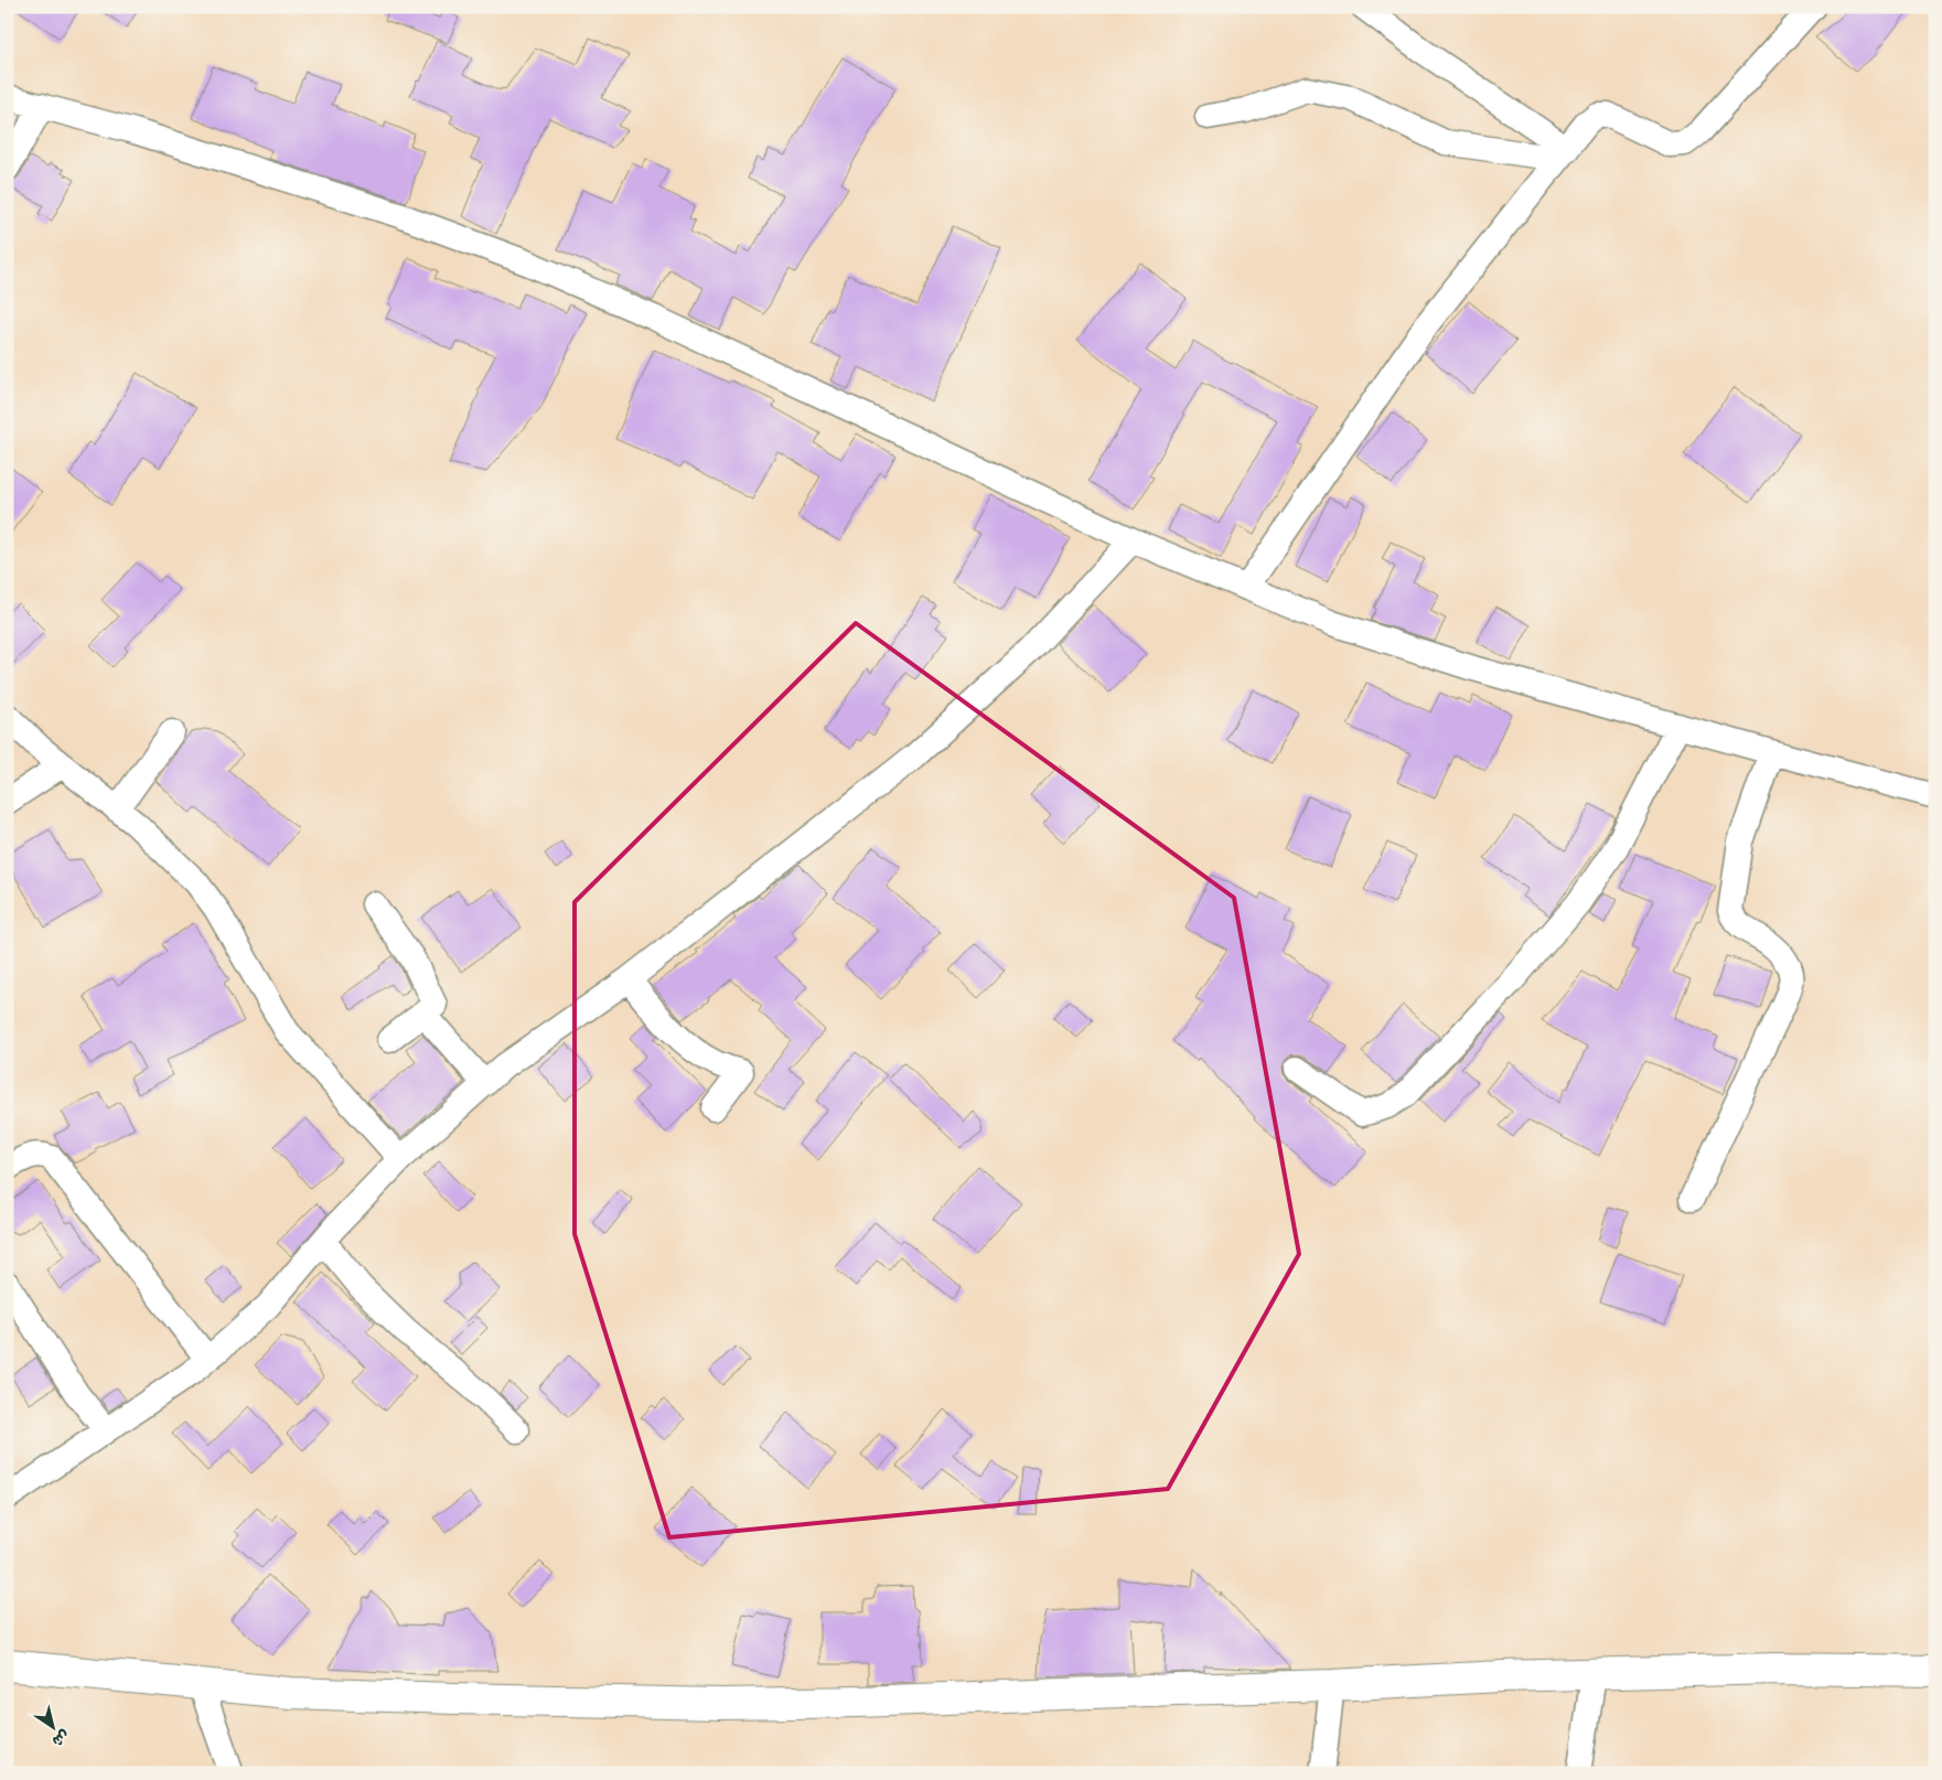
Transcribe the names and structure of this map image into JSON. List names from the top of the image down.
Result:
{
  "north": "bottom right"
}
